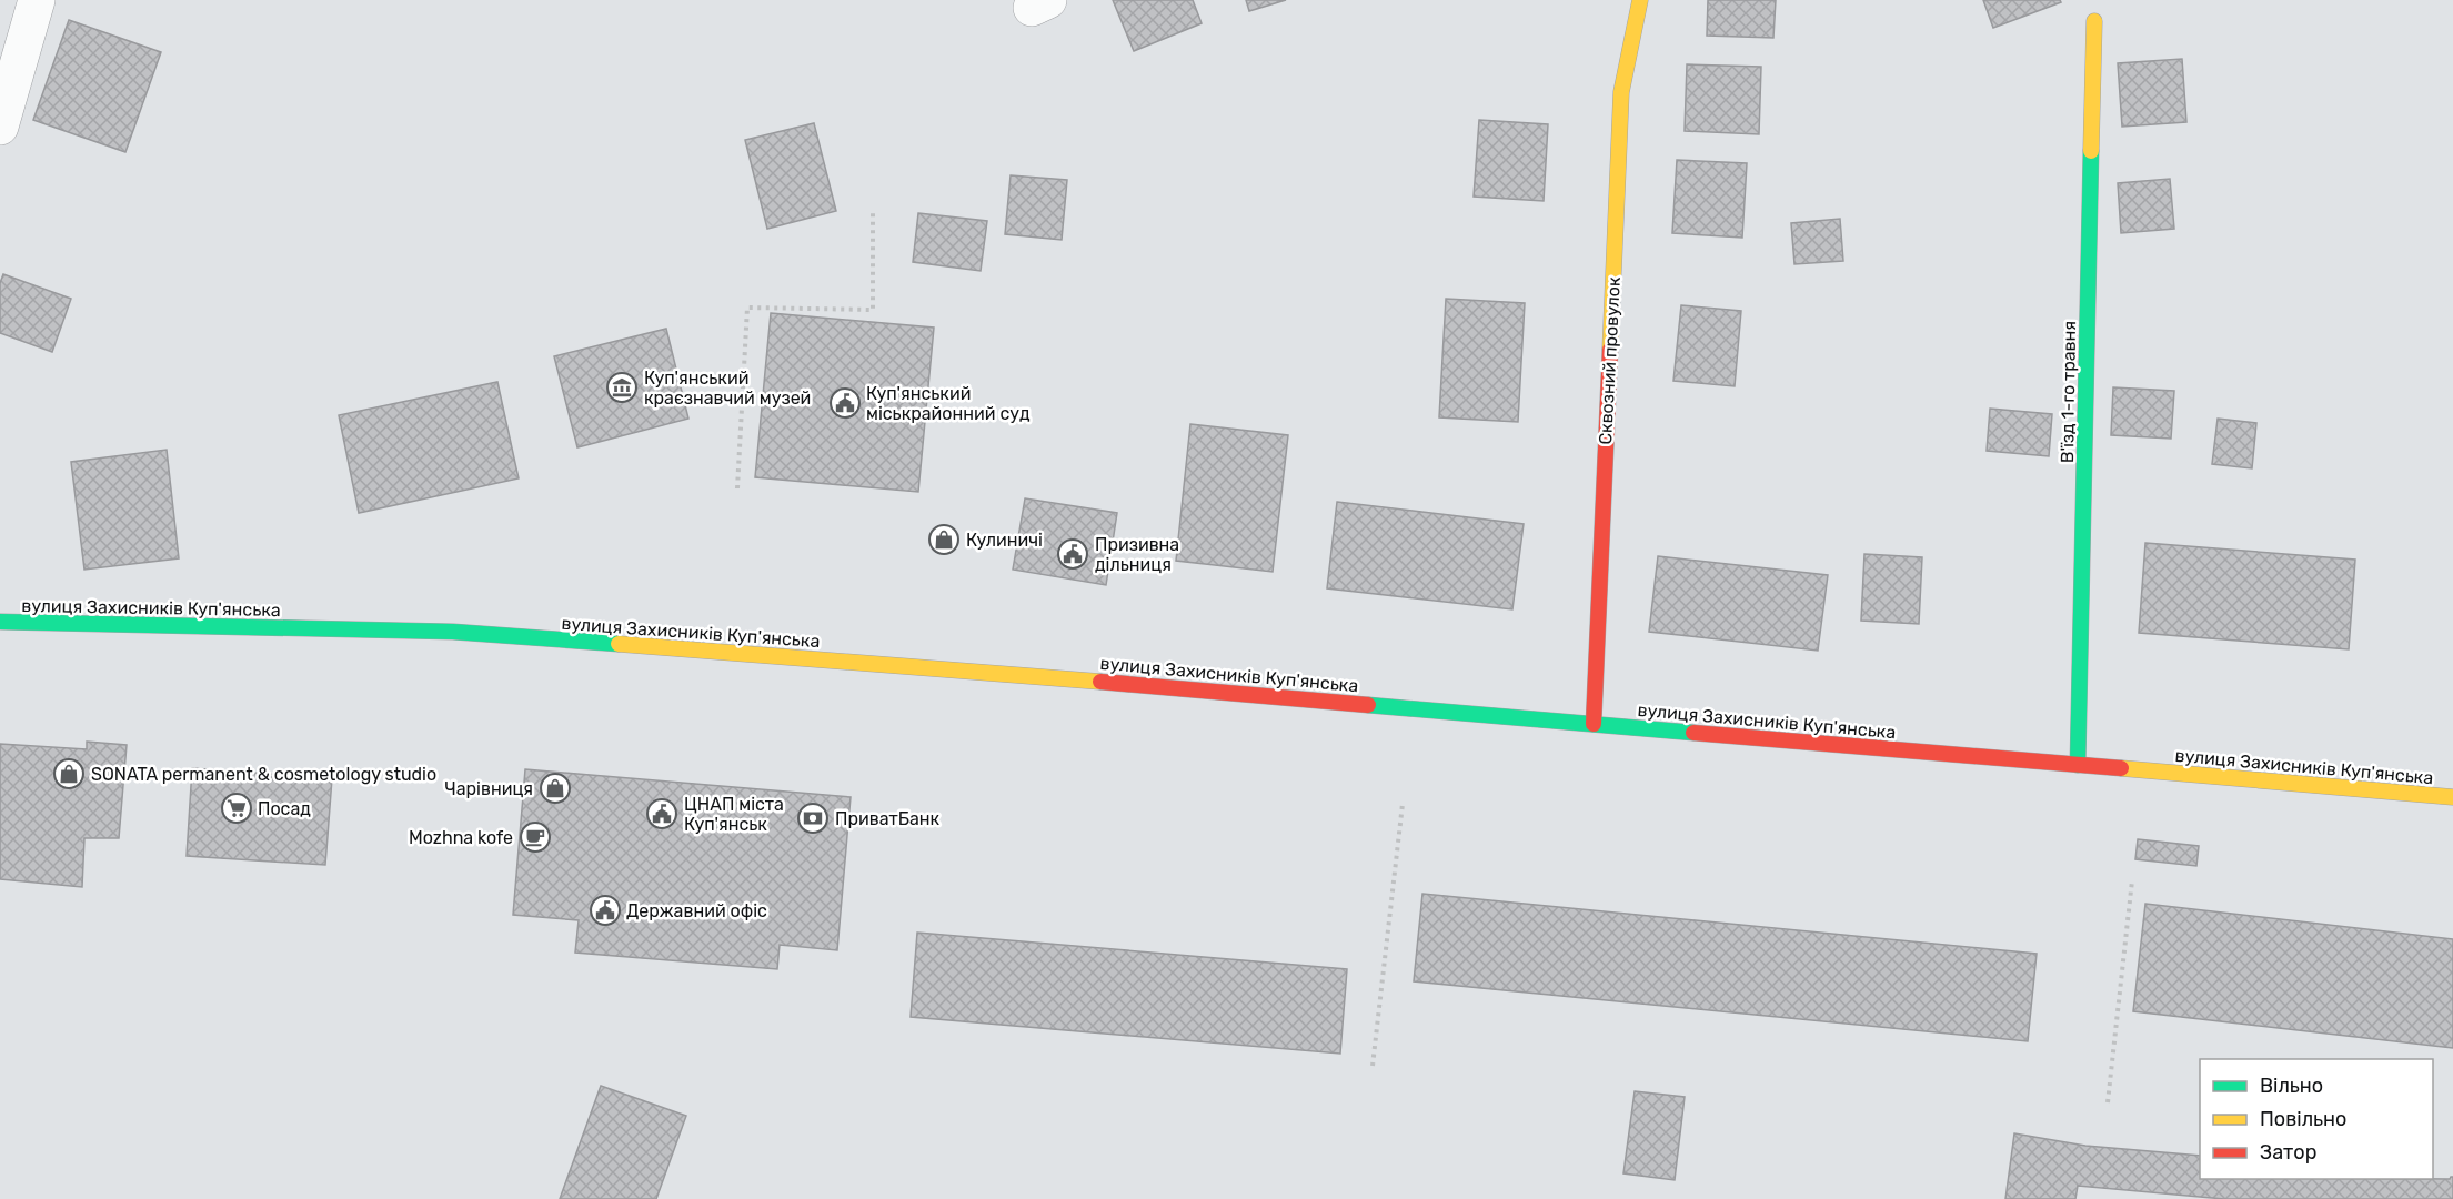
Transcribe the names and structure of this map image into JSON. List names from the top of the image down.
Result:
{
  "streets": {
    "main road": ["Сквозний провулок", "В'їзд 1-го травня", "вулиця Захисників Куп'янська"]
  },
  "crossings": [
    ["Сквозний провулок", "вулиця Захисників Куп'янська"],
    ["В'їзд 1-го травня", "вулиця Захисників Куп'янська"]
  ],
  "places": {
    "museum": ["Куп'янський краєзнавчий музей"],
    "public building": [
      "Куп'янський міськрайонний суд",
      "Призивна дільниця",
      "ЦНАП міста Куп'янськ",
      "Державний офіс"
    ],
    "shop": ["Кулиничі", "SONATA permanent & cosmetology studio", "Чарівниця"],
    "supermarket": ["Посад"],
    "bank": ["ПриватБанк"],
    "cafe": ["Mozhna kofe"]
  },
  "legend": ["Вільно", "Повільно", "Затор"]
}
